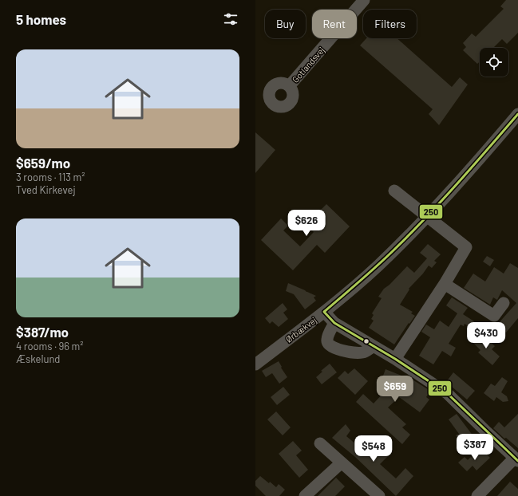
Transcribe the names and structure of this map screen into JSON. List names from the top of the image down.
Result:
{
  "streets": {
    "street": ["Gotlandsvej", "Ørbækvej"]
  },
  "lines": ["transit line 250"],
  "page": {
    "heading": "5 homes",
    "chip": ["Buy", "Rent", "Filters"],
    "list": [
      {
        "name": "$659/mo",
        "note": "3 rooms · 113 m² · Tved Kirkevej"
      },
      {
        "name": "$387/mo",
        "note": "4 rooms · 96 m² · Æskelund"
      }
    ],
    "price": [
      "$626",
      "$430",
      "$659",
      "$387",
      "$548"
    ]
  }
}
